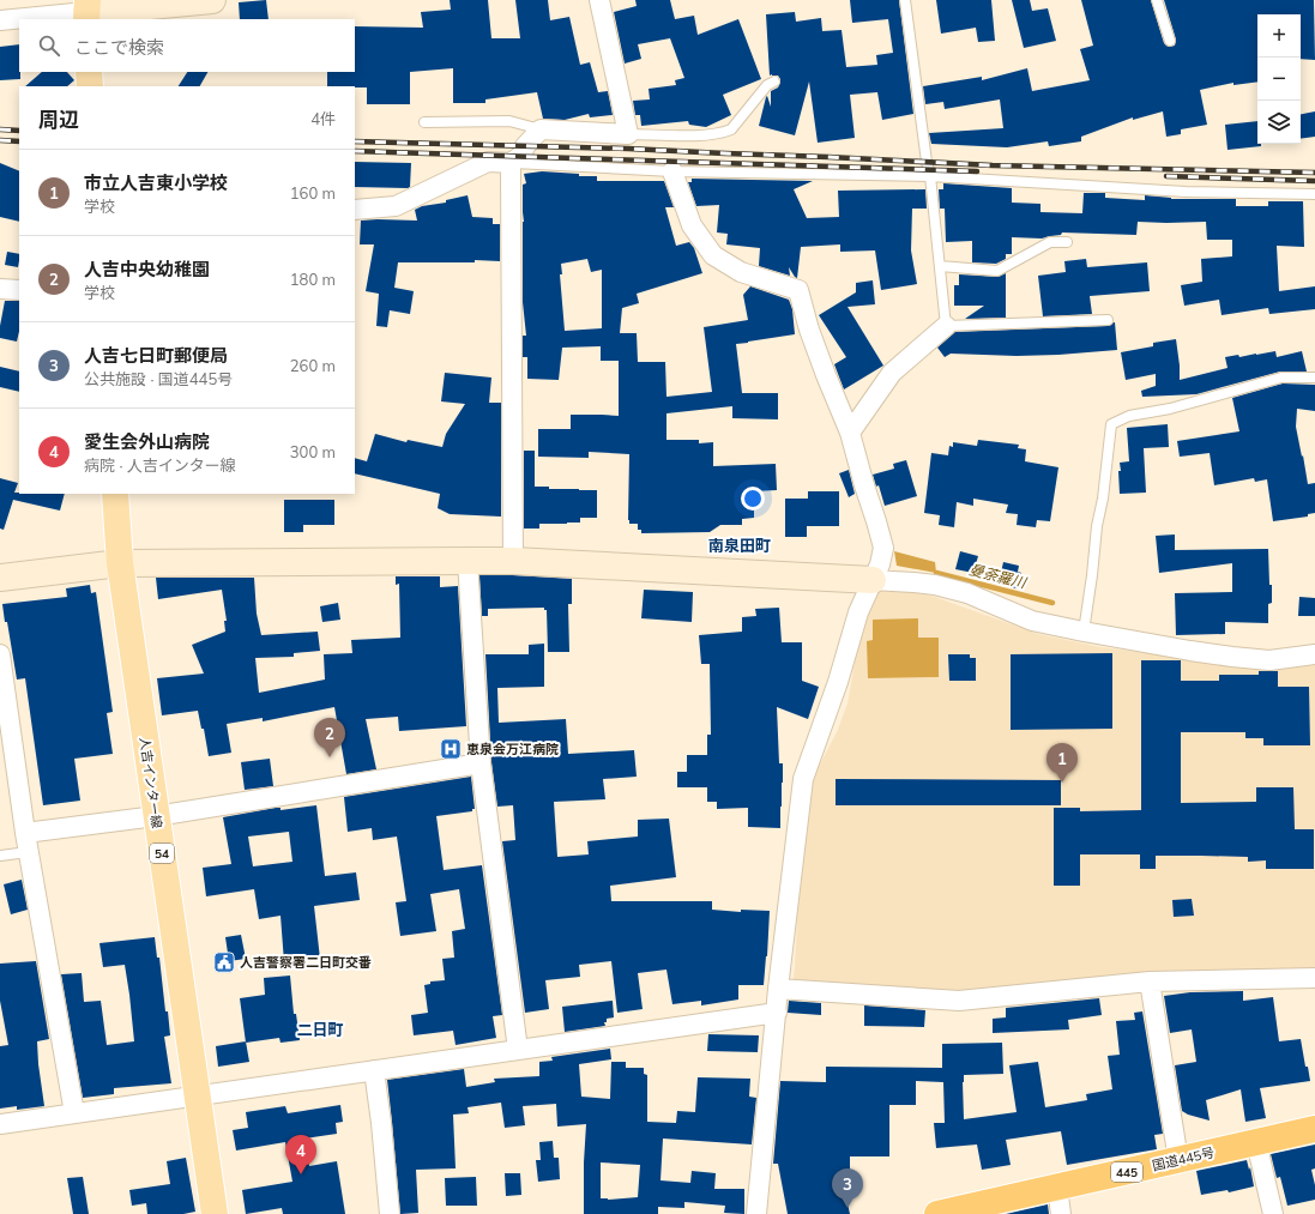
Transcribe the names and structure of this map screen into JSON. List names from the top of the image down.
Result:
{
  "streets": {
    "highway": ["国道445号", "445"],
    "main road": ["人吉インター線", "54"]
  },
  "districts": ["南泉田町", "二日町"],
  "water": ["曼荼羅川"],
  "places": {
    "hospital": ["恵泉会万江病院"],
    "public building": ["人吉警察署二日町交番"]
  },
  "page": {
    "map_buttons": ["+", "−"],
    "search": "ここで検索",
    "heading": ["周辺", "4件"],
    "list": [
      {
        "mark": "1",
        "name": "市立人吉東小学校",
        "note": "学校",
        "value": "160 m"
      },
      {
        "mark": "2",
        "name": "人吉中央幼稚園",
        "note": "学校",
        "value": "180 m"
      },
      {
        "mark": "3",
        "name": "人吉七日町郵便局",
        "note": "公共施設 · 国道445号",
        "value": "260 m"
      },
      {
        "mark": "4",
        "name": "愛生会外山病院",
        "note": "病院 · 人吉インター線",
        "value": "300 m"
      }
    ],
    "pins": [
      "2",
      "1",
      "4",
      "3"
    ]
  }
}
